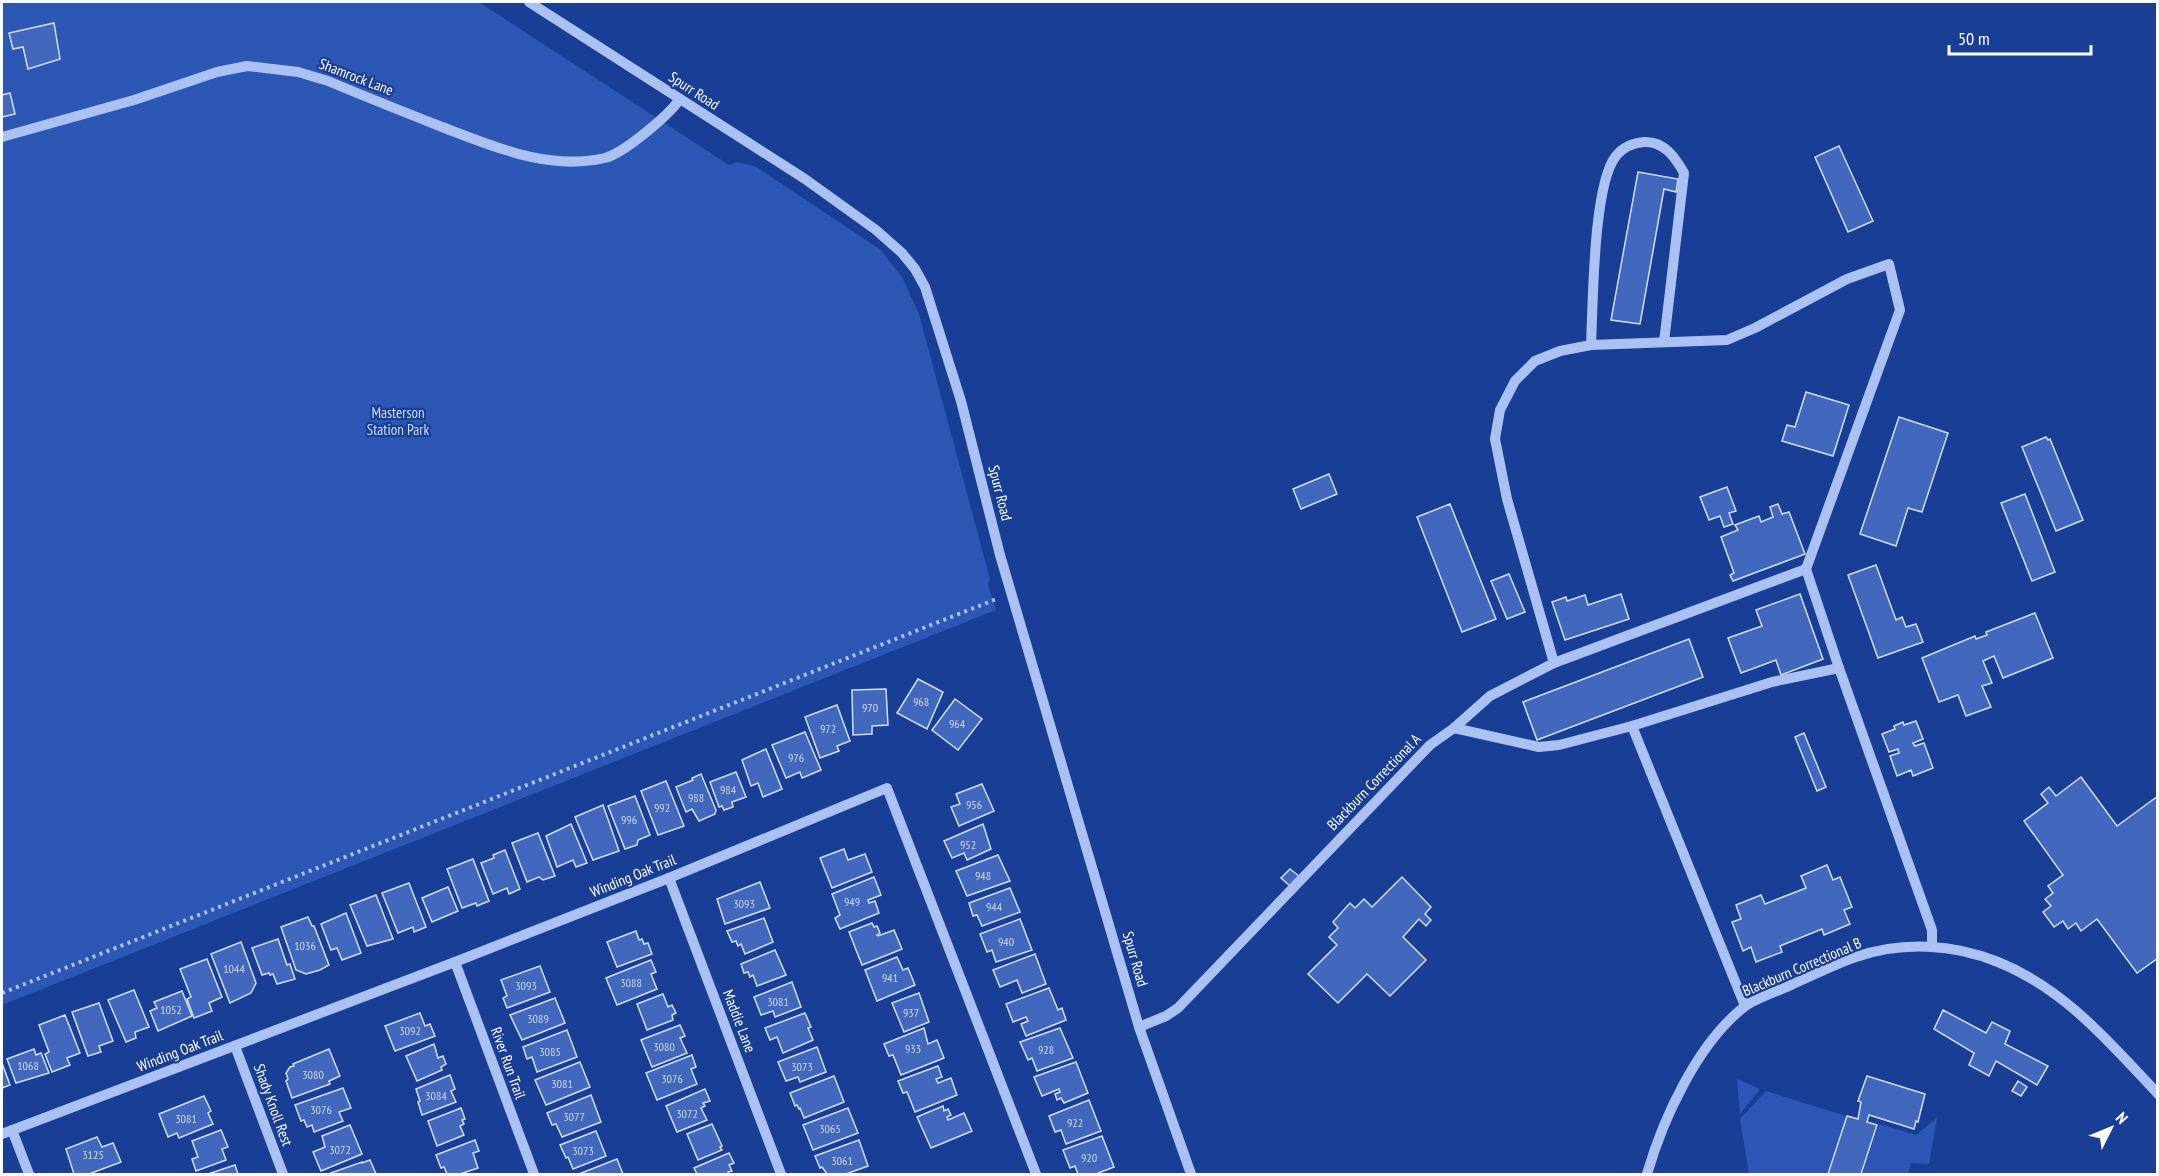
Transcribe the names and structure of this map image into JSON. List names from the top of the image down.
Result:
{
  "streets": {
    "street": [
      "Shamrock Lane",
      "Spurr Road",
      "Blackburn Correctional A",
      "Winding Oak Trail",
      "Blackburn Correctional B",
      "Maddie Lane",
      "River Run Trail",
      "Shady Knoll Rest"
    ]
  },
  "crossings": [
    ["Shamrock Lane", "Spurr Road"],
    ["Spurr Road", "Blackburn Correctional A"],
    ["Winding Oak Trail", "Maddie Lane"],
    ["Winding Oak Trail", "River Run Trail"],
    ["Winding Oak Trail", "Shady Knoll Rest"]
  ],
  "parks": ["Masterson Station Park"],
  "house_numbers": [
    "968",
    "970",
    "964",
    "972",
    "976",
    "984",
    "988",
    "956",
    "992",
    "996",
    "952",
    "948",
    "949",
    "3093",
    "944",
    "940",
    "1036",
    "1044",
    "941",
    "3088",
    "3093",
    "3081",
    "1052",
    "937",
    "3089",
    "3092",
    "3080",
    "933",
    "928",
    "3085",
    "1068",
    "3073",
    "3080",
    "3076",
    "3081",
    "3084",
    "3076",
    "3072",
    "3077",
    "3081",
    "922",
    "3065",
    "3072",
    "3073",
    "3125",
    "920",
    "3061"
  ],
  "scale_bar": "50 m",
  "north": "top right"
}
